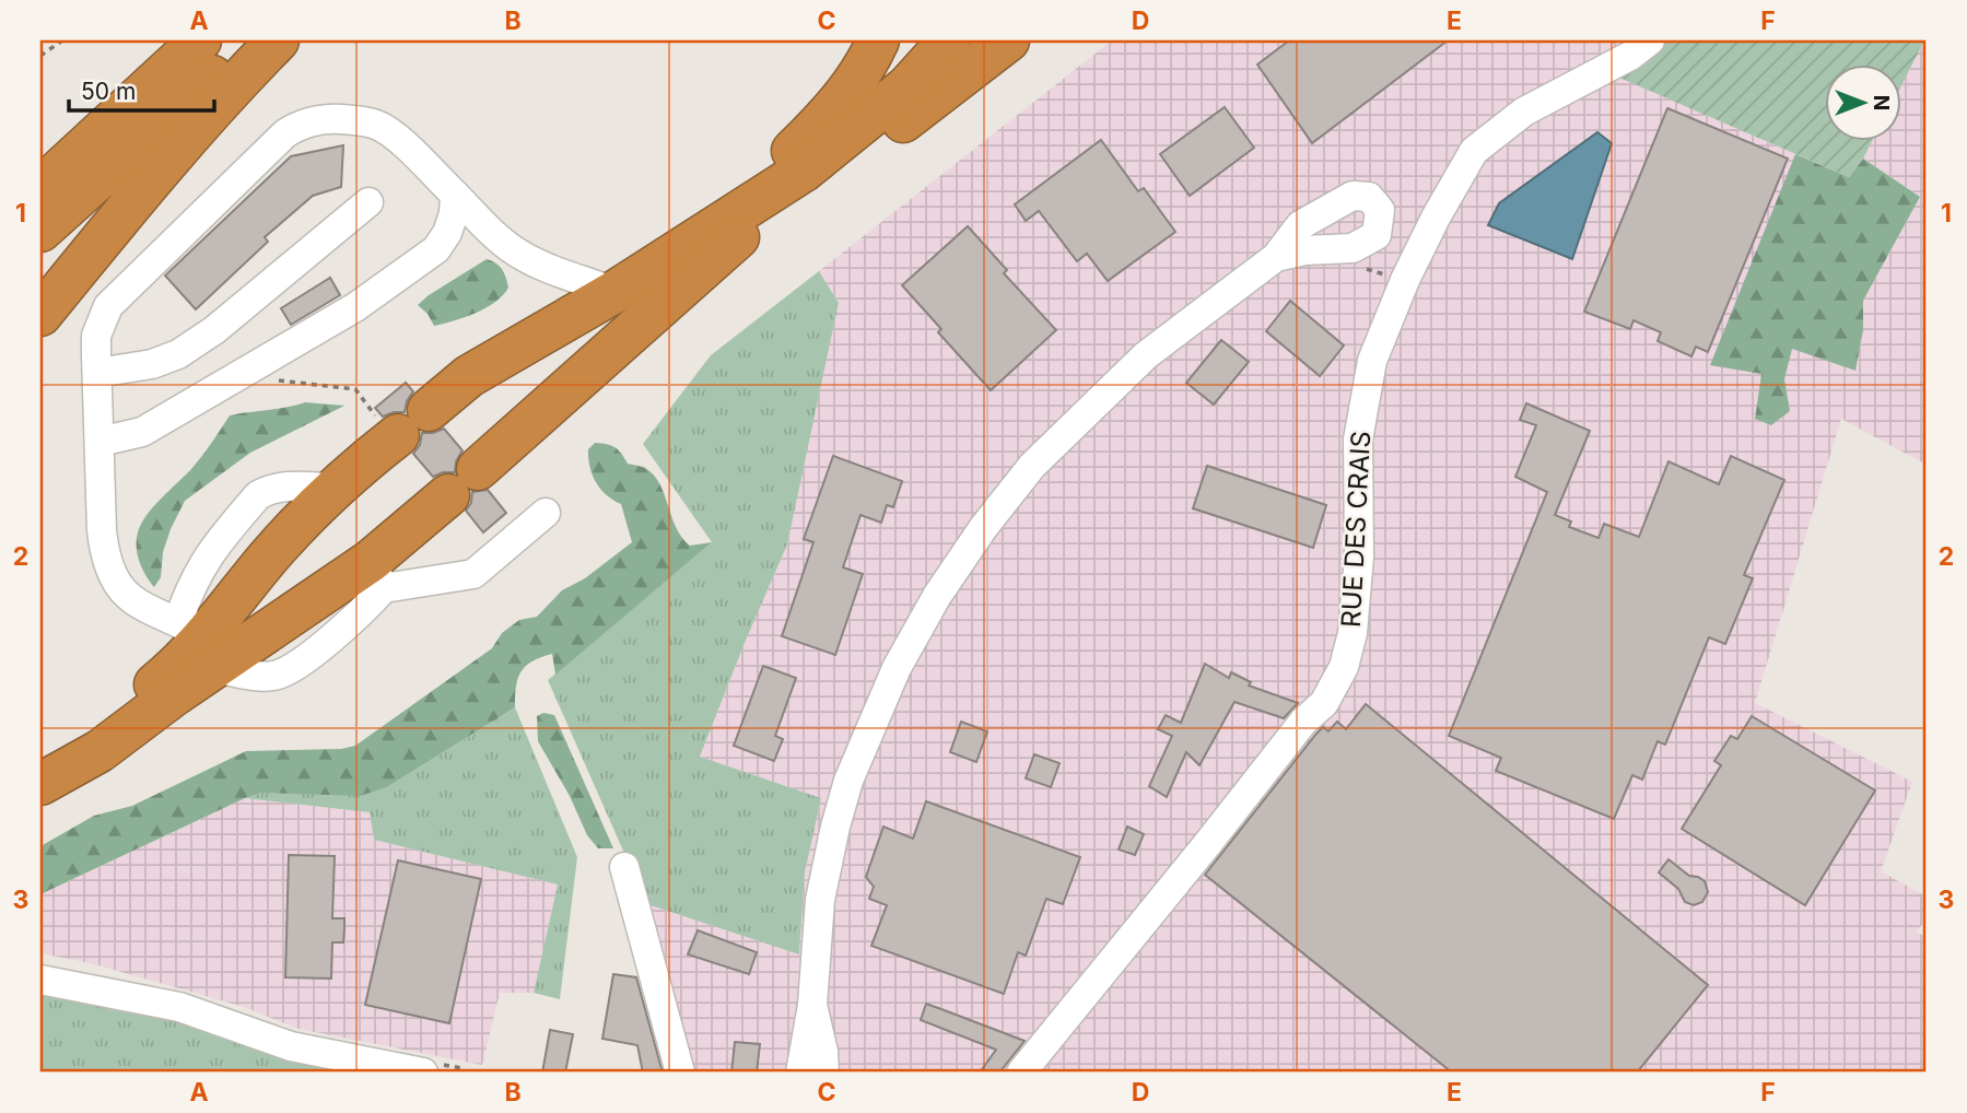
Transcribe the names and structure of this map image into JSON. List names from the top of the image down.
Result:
{
  "streets": {
    "street": ["RUE DES CRAIS"]
  },
  "scale_bar": "50 m",
  "north": "right",
  "grid": {
    "columns": [
      "A",
      "B",
      "C",
      "D",
      "E",
      "F"
    ],
    "rows": ["1", "2", "3"]
  }
}
